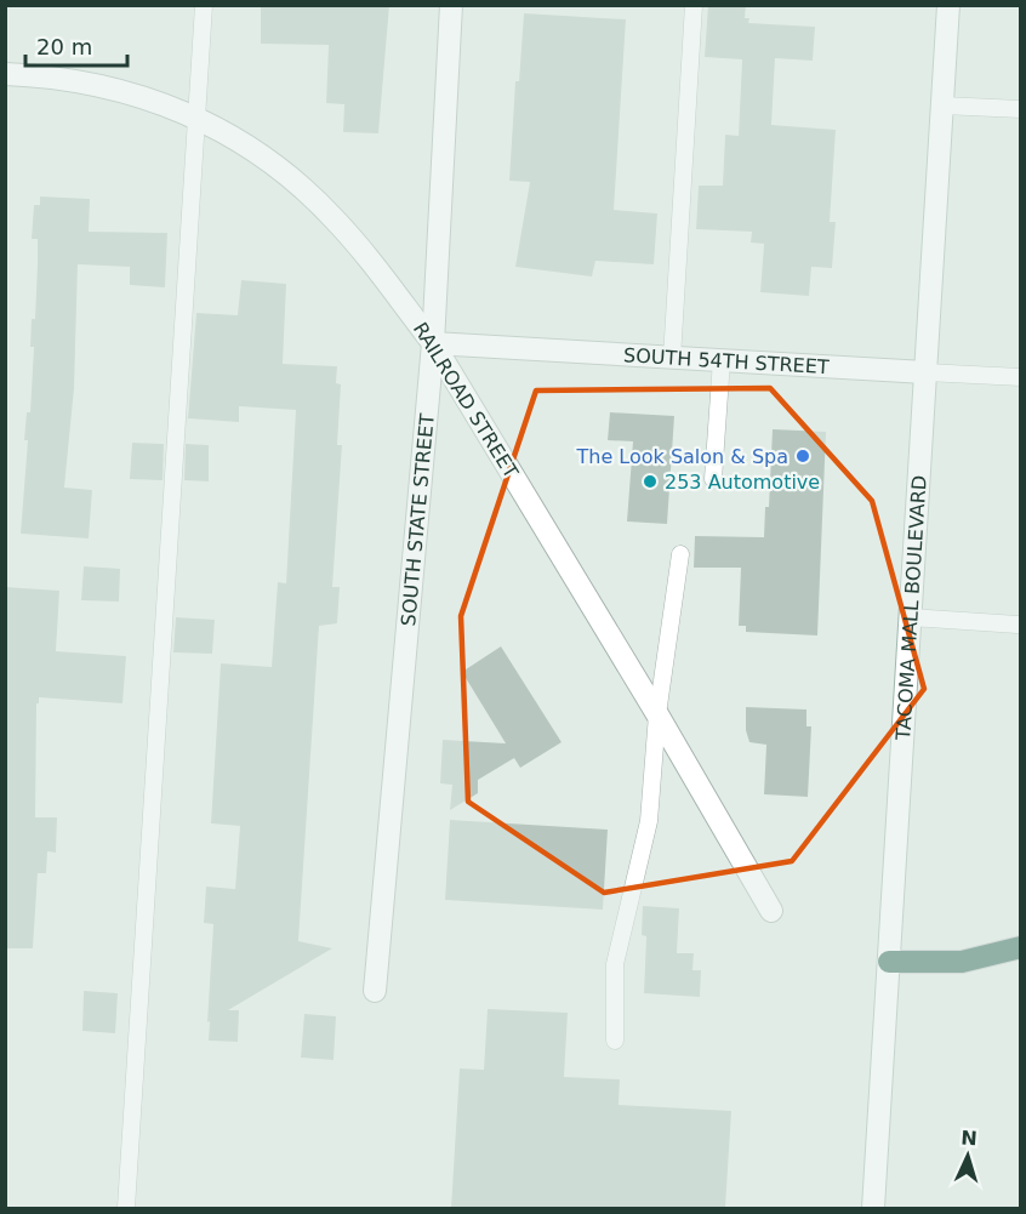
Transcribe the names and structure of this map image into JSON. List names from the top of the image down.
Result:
{
  "streets": {
    "street": [
      "SOUTH 54TH STREET",
      "RAILROAD STREET",
      "SOUTH STATE STREET",
      "TACOMA MALL BOULEVARD"
    ]
  },
  "crossings": [
    ["SOUTH 54TH STREET", "RAILROAD STREET"],
    ["SOUTH 54TH STREET", "SOUTH STATE STREET"],
    ["SOUTH 54TH STREET", "TACOMA MALL BOULEVARD"],
    ["RAILROAD STREET", "SOUTH STATE STREET"]
  ],
  "places": ["The Look Salon & Spa", "253 Automotive"],
  "scale_bar": "20 m",
  "north": "top"
}
